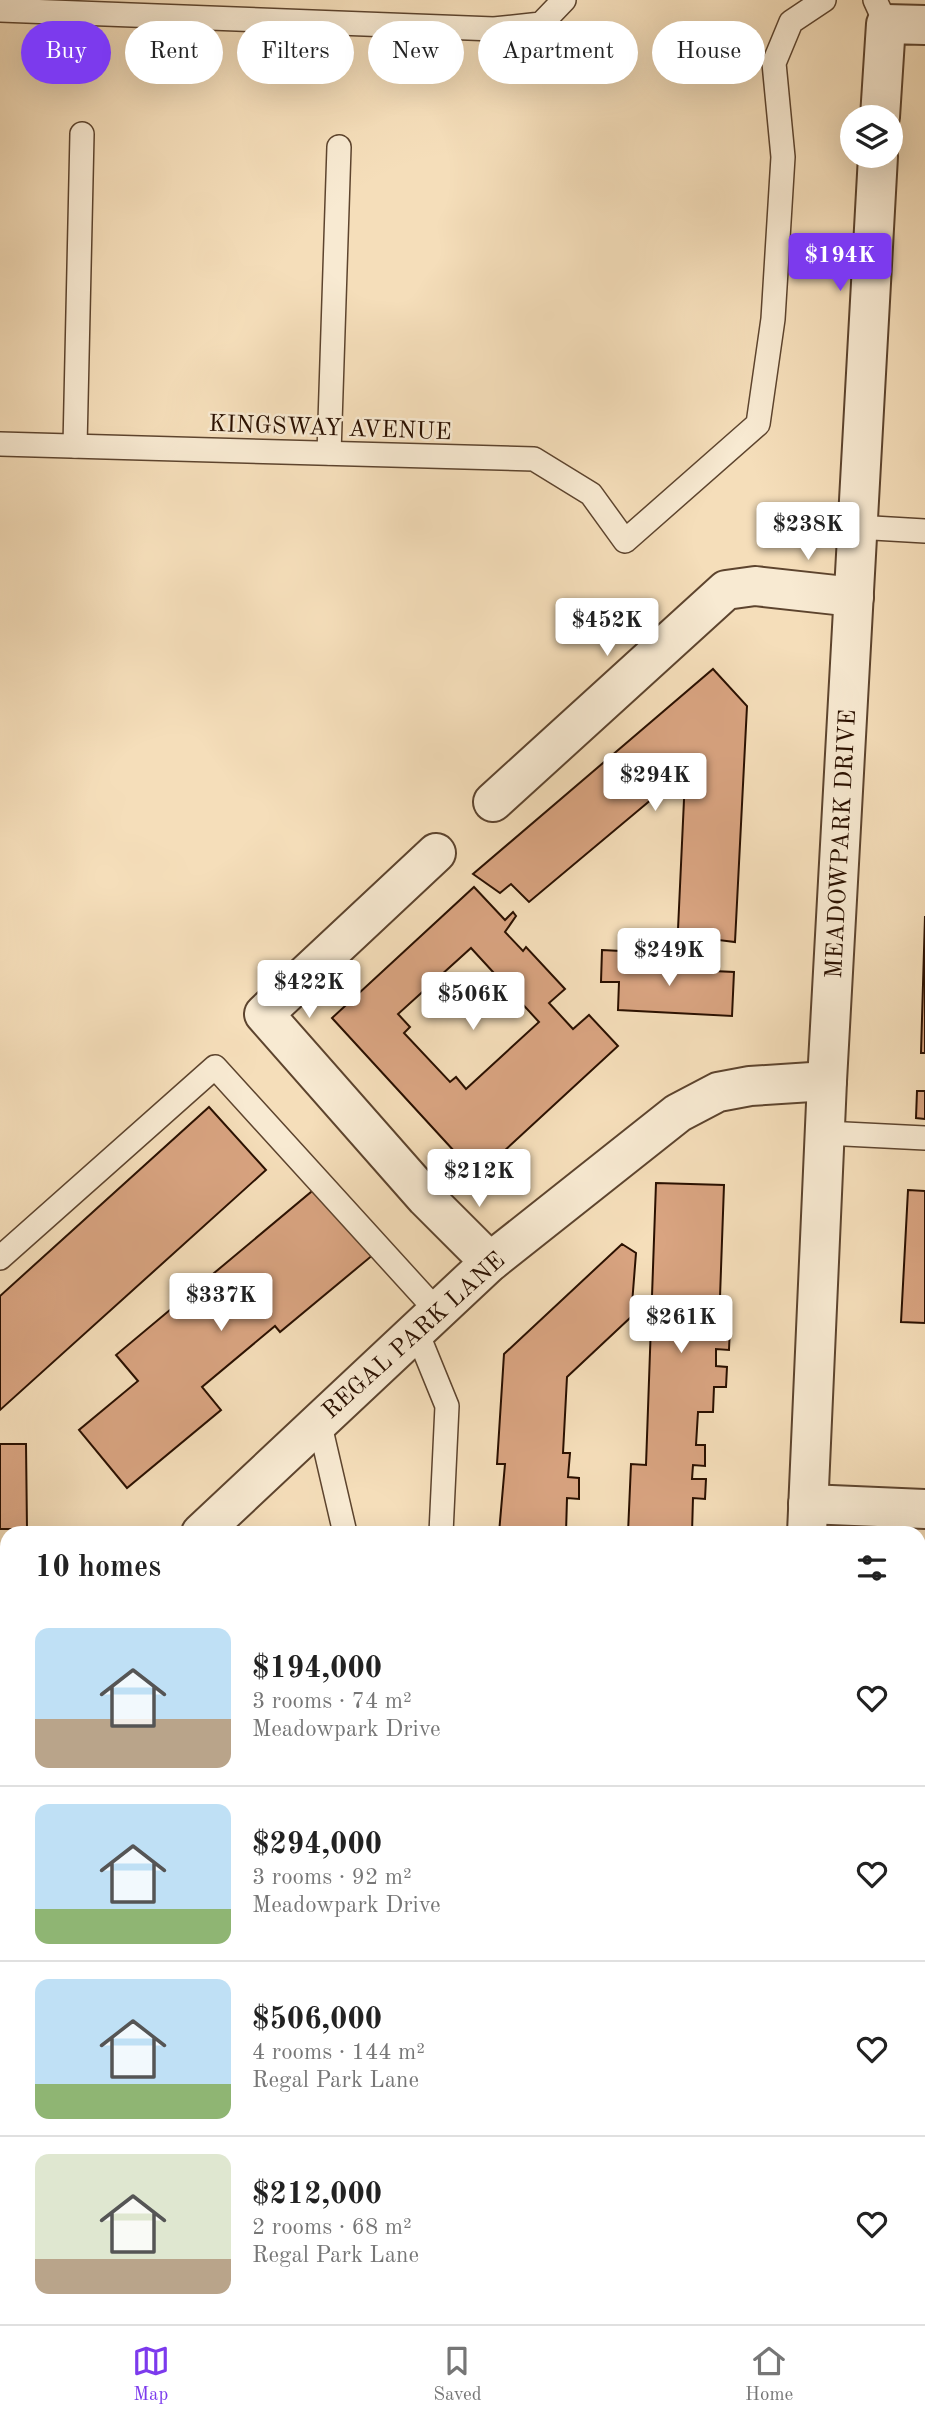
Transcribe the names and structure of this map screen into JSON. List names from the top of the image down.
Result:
{
  "streets": {
    "street": ["MEADOWPARK DRIVE", "REGAL PARK LANE"],
    "lane": ["KINGSWAY AVENUE"]
  },
  "crossings": [
    ["MEADOWPARK DRIVE", "REGAL PARK LANE"]
  ],
  "page": {
    "chip": [
      "Buy",
      "Rent",
      "Filters",
      "New",
      "Apartment",
      "House"
    ],
    "price": [
      "$194K",
      "$238K",
      "$452K",
      "$294K",
      "$249K",
      "$422K",
      "$506K",
      "$212K",
      "$337K",
      "$261K"
    ],
    "heading": "10 homes",
    "list": [
      {
        "name": "$194,000",
        "note": "3 rooms · 74 m² · Meadowpark Drive"
      },
      {
        "name": "$294,000",
        "note": "3 rooms · 92 m² · Meadowpark Drive"
      },
      {
        "name": "$506,000",
        "note": "4 rooms · 144 m² · Regal Park Lane"
      },
      {
        "name": "$212,000",
        "note": "2 rooms · 68 m² · Regal Park Lane"
      }
    ],
    "tabs": ["Map", "Saved", "Home"]
  }
}
